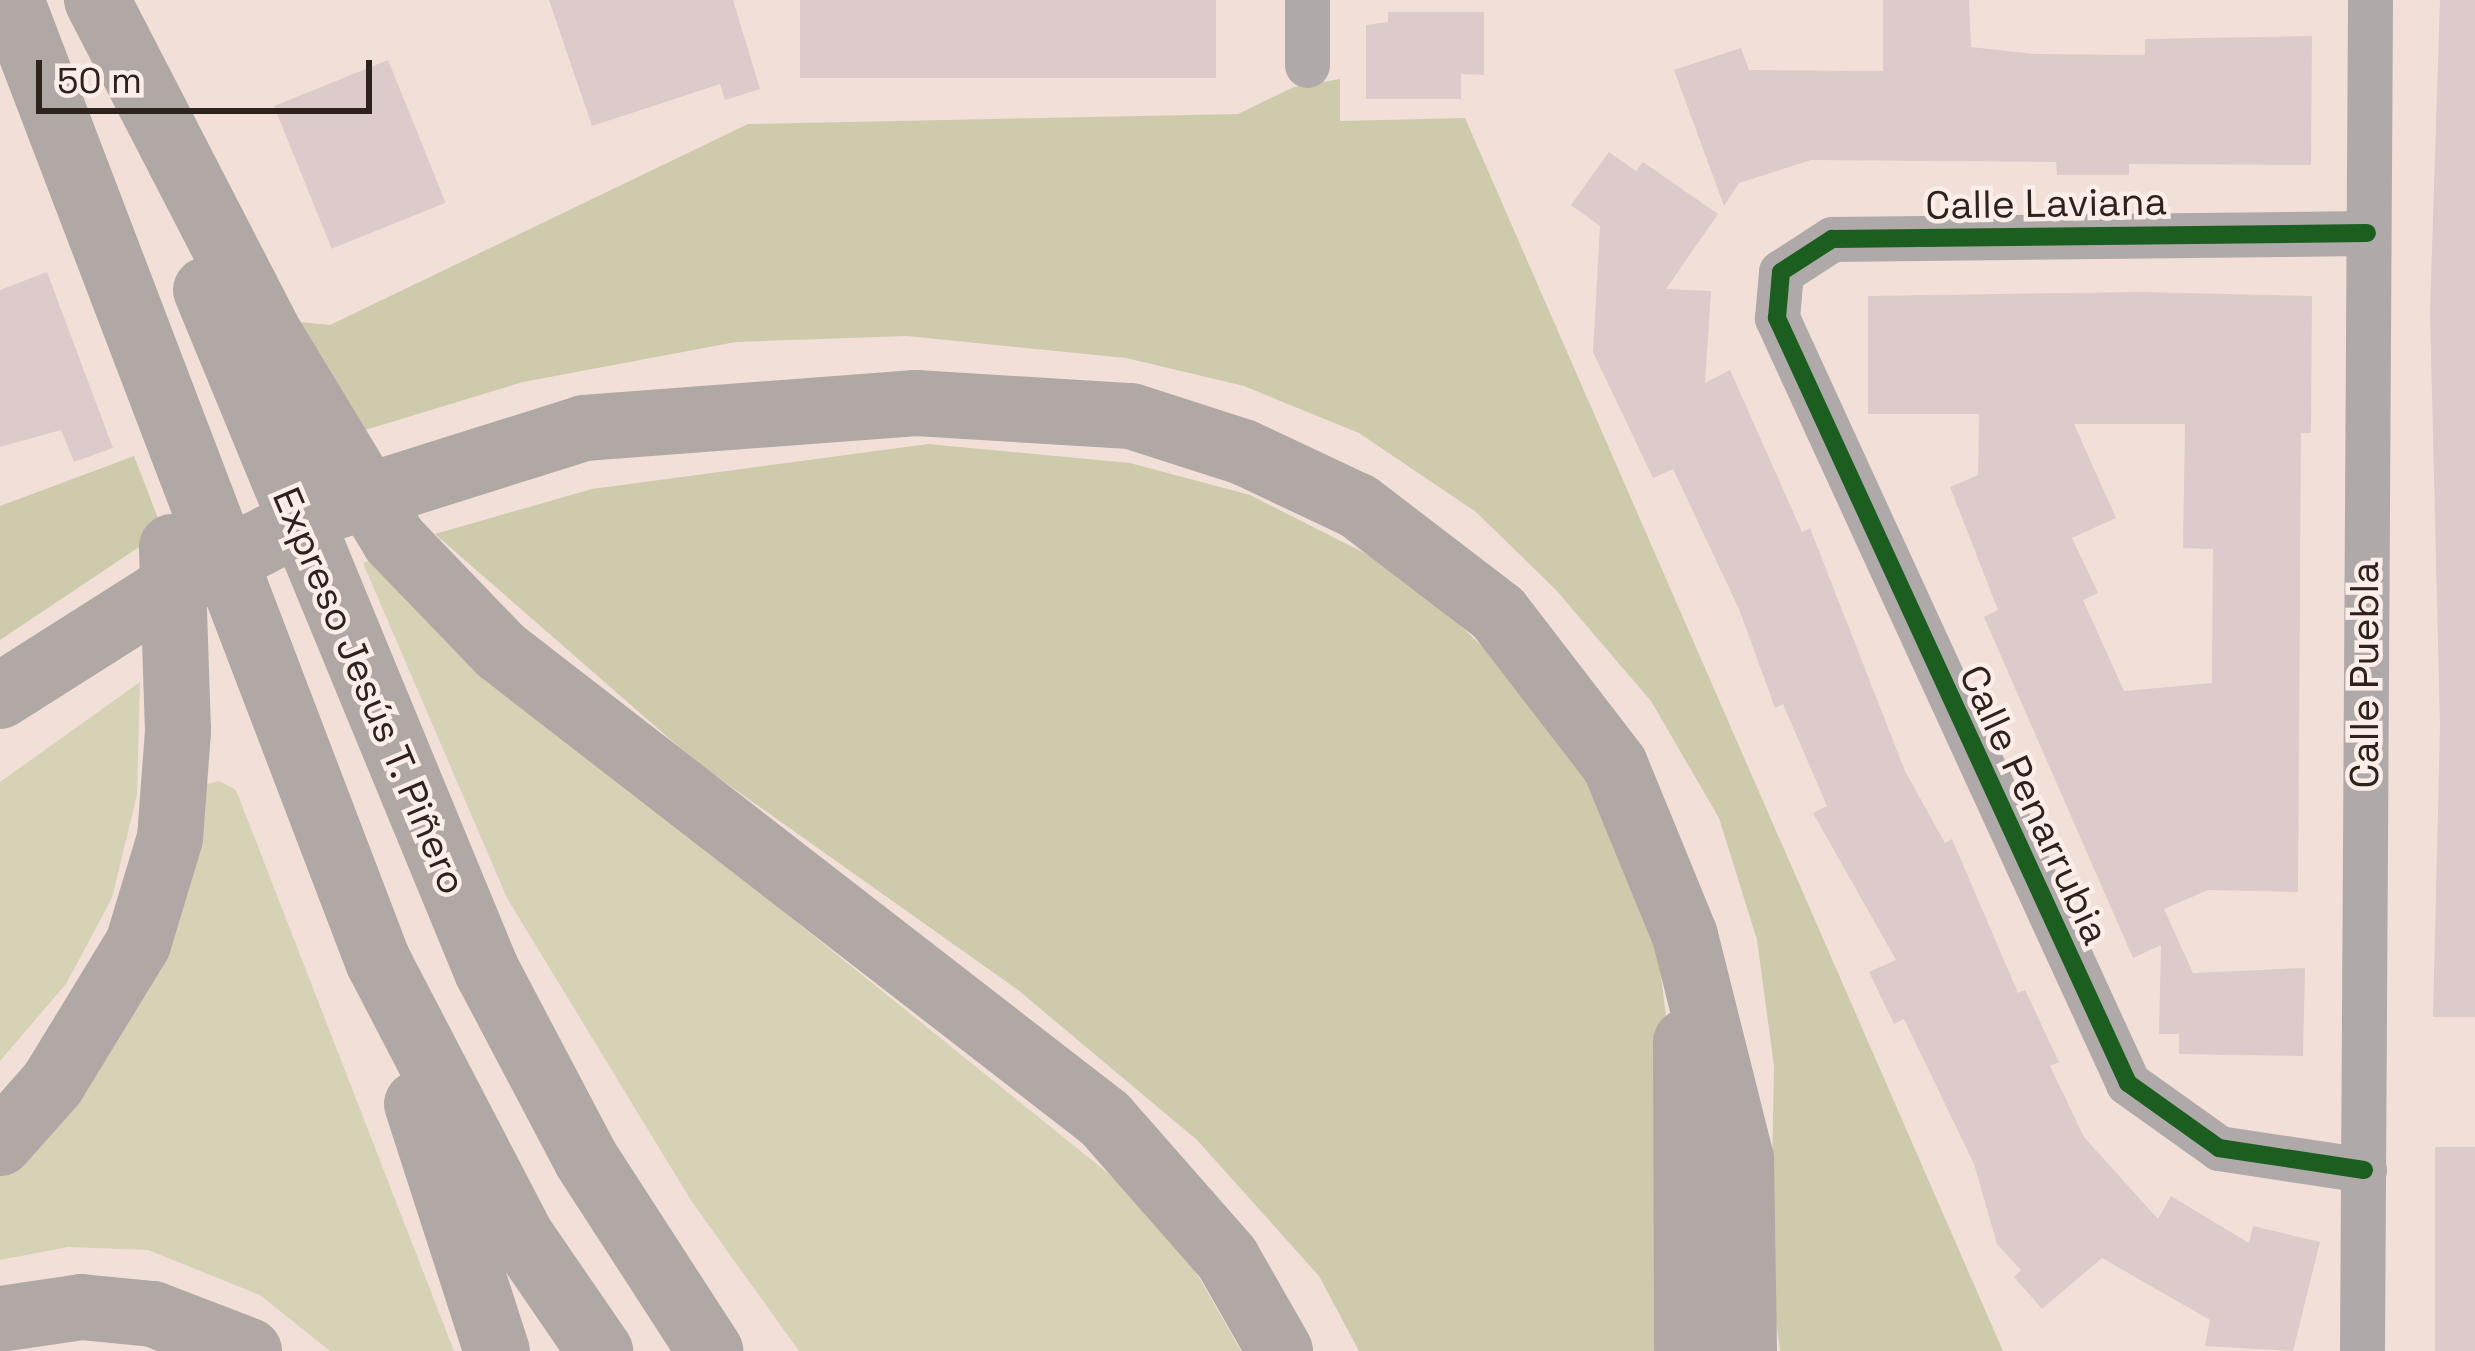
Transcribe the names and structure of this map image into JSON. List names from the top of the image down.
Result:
{
  "streets": {
    "highway": ["Expreso Jesús T. Piñero"],
    "street": ["Calle Laviana", "Calle Puebla", "Calle Penarrubia"]
  },
  "crossings": [
    ["Calle Laviana", "Calle Puebla"],
    ["Calle Laviana", "Calle Penarrubia"],
    ["Calle Puebla", "Calle Penarrubia"]
  ],
  "scale_bar": "50 m"
}
